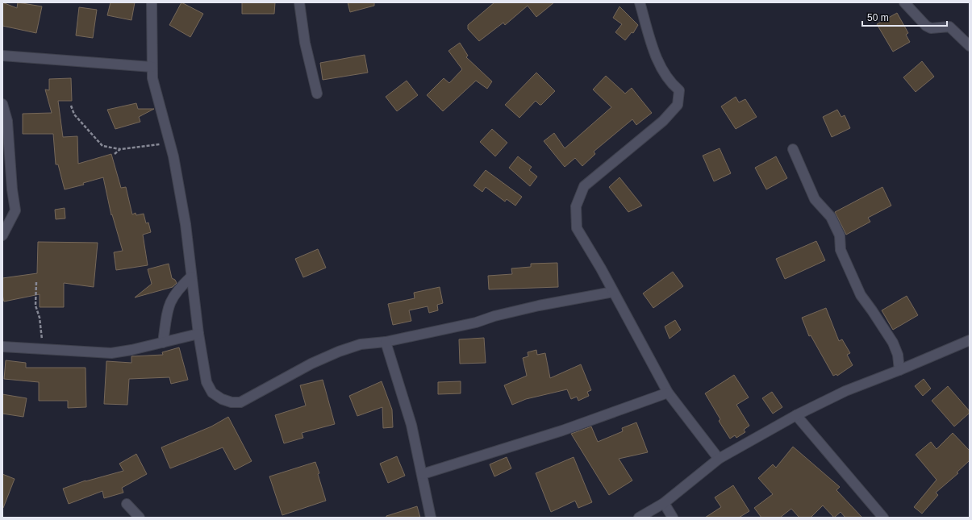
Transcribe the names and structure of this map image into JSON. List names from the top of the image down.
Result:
{
  "scale_bar": "50 m"
}
